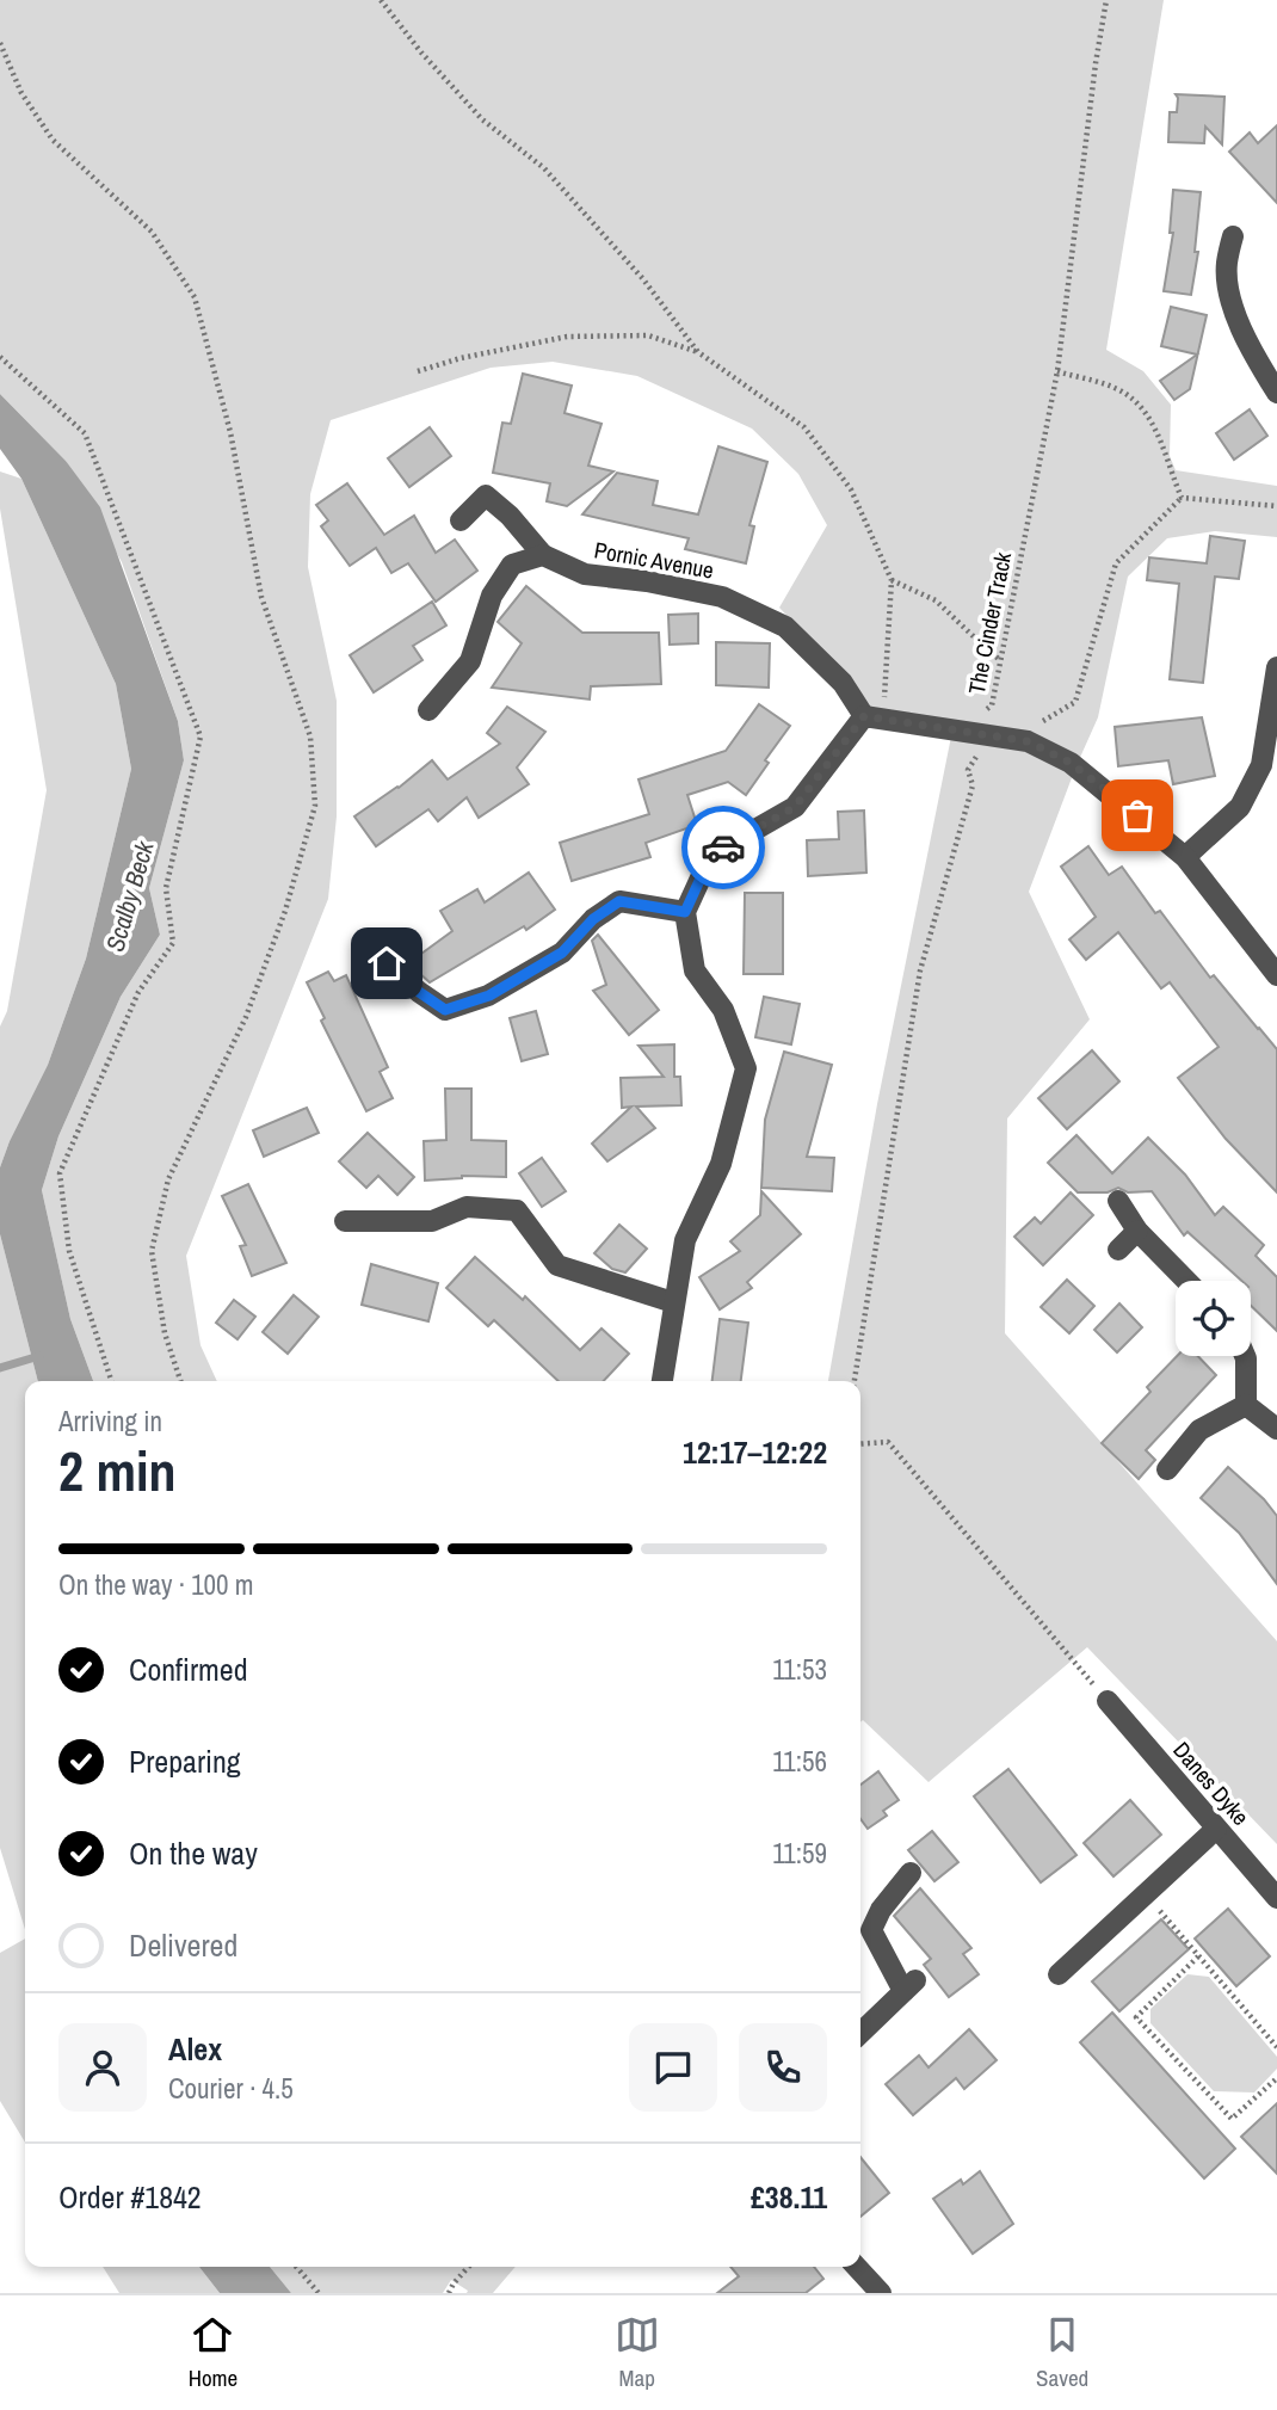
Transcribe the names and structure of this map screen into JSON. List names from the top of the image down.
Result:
{
  "streets": {
    "street": ["Pornic Avenue", "Danes Dyke"],
    "path": ["The Cinder Track"]
  },
  "water": ["Scalby Beck"],
  "page": {
    "heading": ["2 min", "Arriving in", "12:17–12:22"],
    "panel": [
      "Alex",
      "Courier · 4.5",
      "Order #1842",
      "£38.11"
    ],
    "bar": "On the way · 100 m",
    "list": [
      ["Confirmed", "11:53"],
      ["Preparing", "11:56"],
      ["On the way", "11:59"],
      "Delivered"
    ],
    "tabs": ["Home", "Map", "Saved"]
  }
}
